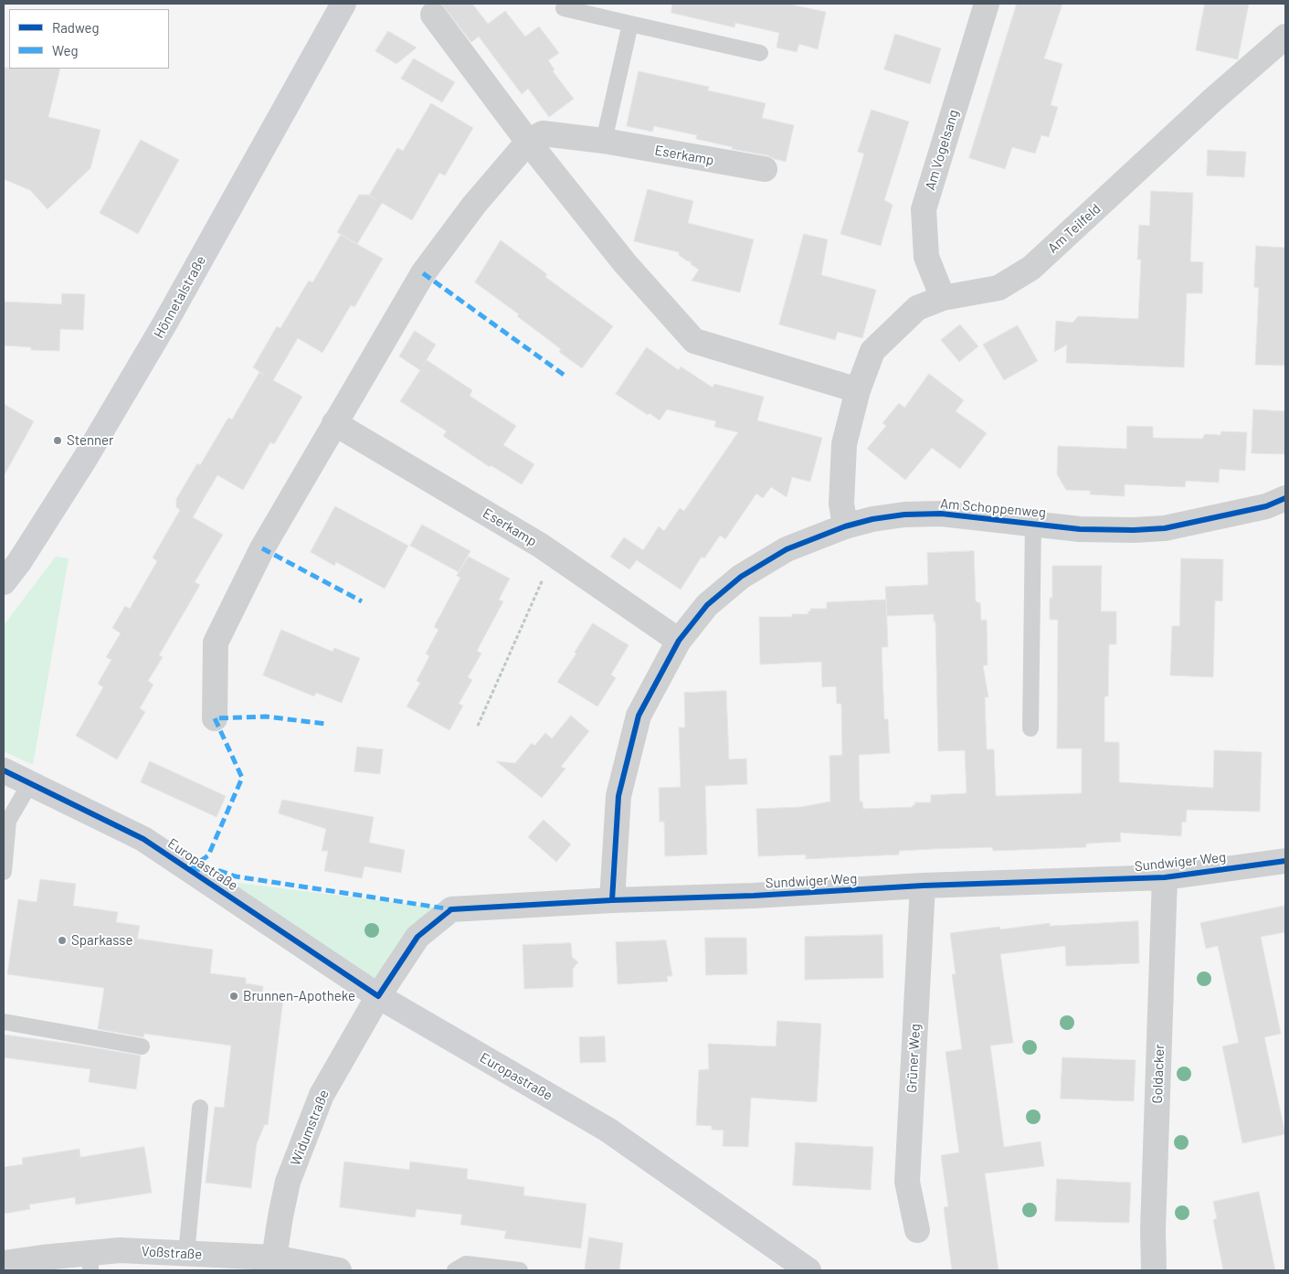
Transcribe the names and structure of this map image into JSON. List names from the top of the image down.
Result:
{
  "streets": {
    "street": [
      "Am Vogelsang",
      "Eserkamp",
      "Am Teilfeld",
      "Hönnetalstraße",
      "Am Schoppenweg",
      "Sundwiger Weg",
      "Europastraße",
      "Grüner Weg",
      "Goldacker",
      "Widumstraße",
      "Voßstraße"
    ]
  },
  "crossings": [
    ["Am Vogelsang", "Am Teilfeld"],
    ["Eserkamp", "Am Schoppenweg"],
    ["Am Teilfeld", "Am Schoppenweg"],
    ["Am Schoppenweg", "Sundwiger Weg"],
    ["Sundwiger Weg", "Europastraße"],
    ["Sundwiger Weg", "Grüner Weg"],
    ["Sundwiger Weg", "Goldacker"],
    ["Sundwiger Weg", "Widumstraße"],
    ["Europastraße", "Widumstraße"],
    ["Widumstraße", "Voßstraße"]
  ],
  "places": ["Stenner", "Sparkasse", "Brunnen-Apotheke"],
  "legend": ["Radweg", "Weg"]
}
